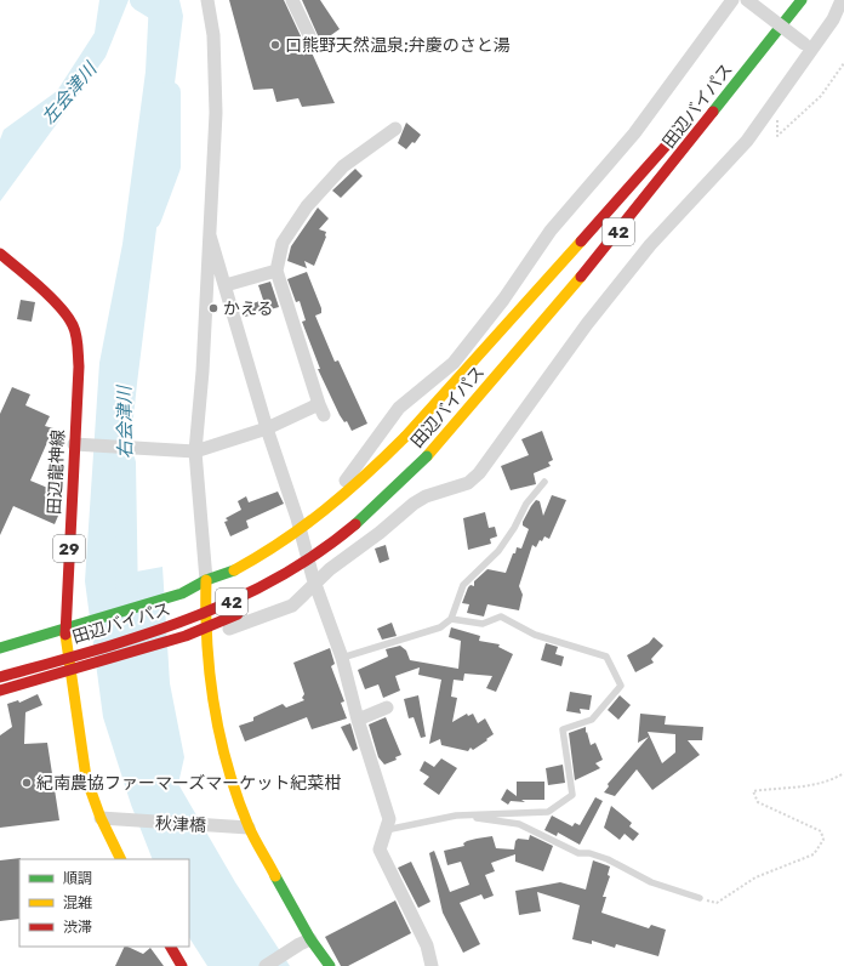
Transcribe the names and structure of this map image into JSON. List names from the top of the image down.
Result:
{
  "streets": {
    "main road": [
      "田辺バイパス",
      "42",
      "田辺龍神線",
      "29"
    ],
    "street": ["秋津橋"]
  },
  "crossings": [
    ["田辺龍神線", "秋津橋"]
  ],
  "water": ["左会津川", "右会津川"],
  "places": ["口熊野天然温泉;弁慶のさと湯", "かえる", "紀南農協ファーマーズマーケット紀菜柑"],
  "legend": ["順調", "混雑", "渋滞"]
}
